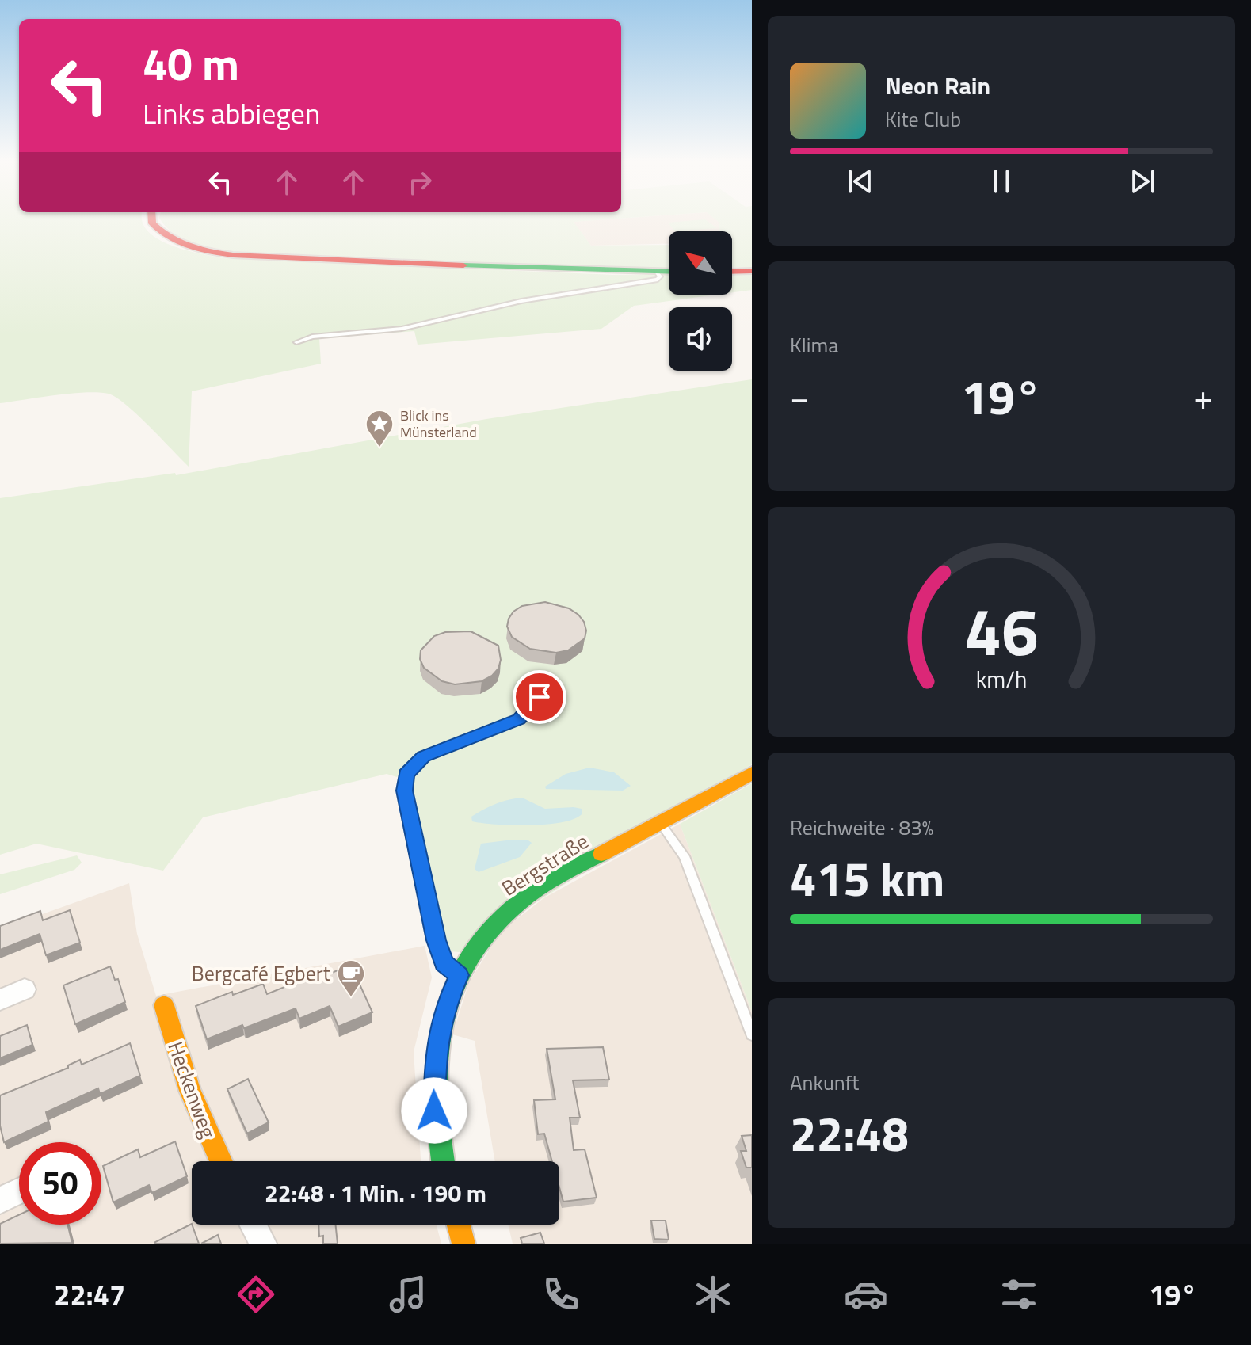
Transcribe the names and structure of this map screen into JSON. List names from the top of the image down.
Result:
{
  "streets": {
    "main road": ["Bergstraße", "Heckenweg"]
  },
  "places": {
    "place": ["Blick ins Münsterland"],
    "cafe": ["Bergcafé Egbert"]
  },
  "north": "top left",
  "page": {
    "turn": ["40 m", "Links abbiegen"],
    "song": ["Neon Rain", "Kite Club"],
    "tile": [
      "Klima",
      ["Reichweite · 83%", "415 km"],
      ["Ankunft", "22:48"]
    ],
    "heat": ["−", "19°", "+"],
    "limit": "50",
    "trip": "22:48 · 1 Min. · 190 m",
    "tabs": ["22:47", "19°"],
    "gauge": ["46", "km/h"]
  }
}
